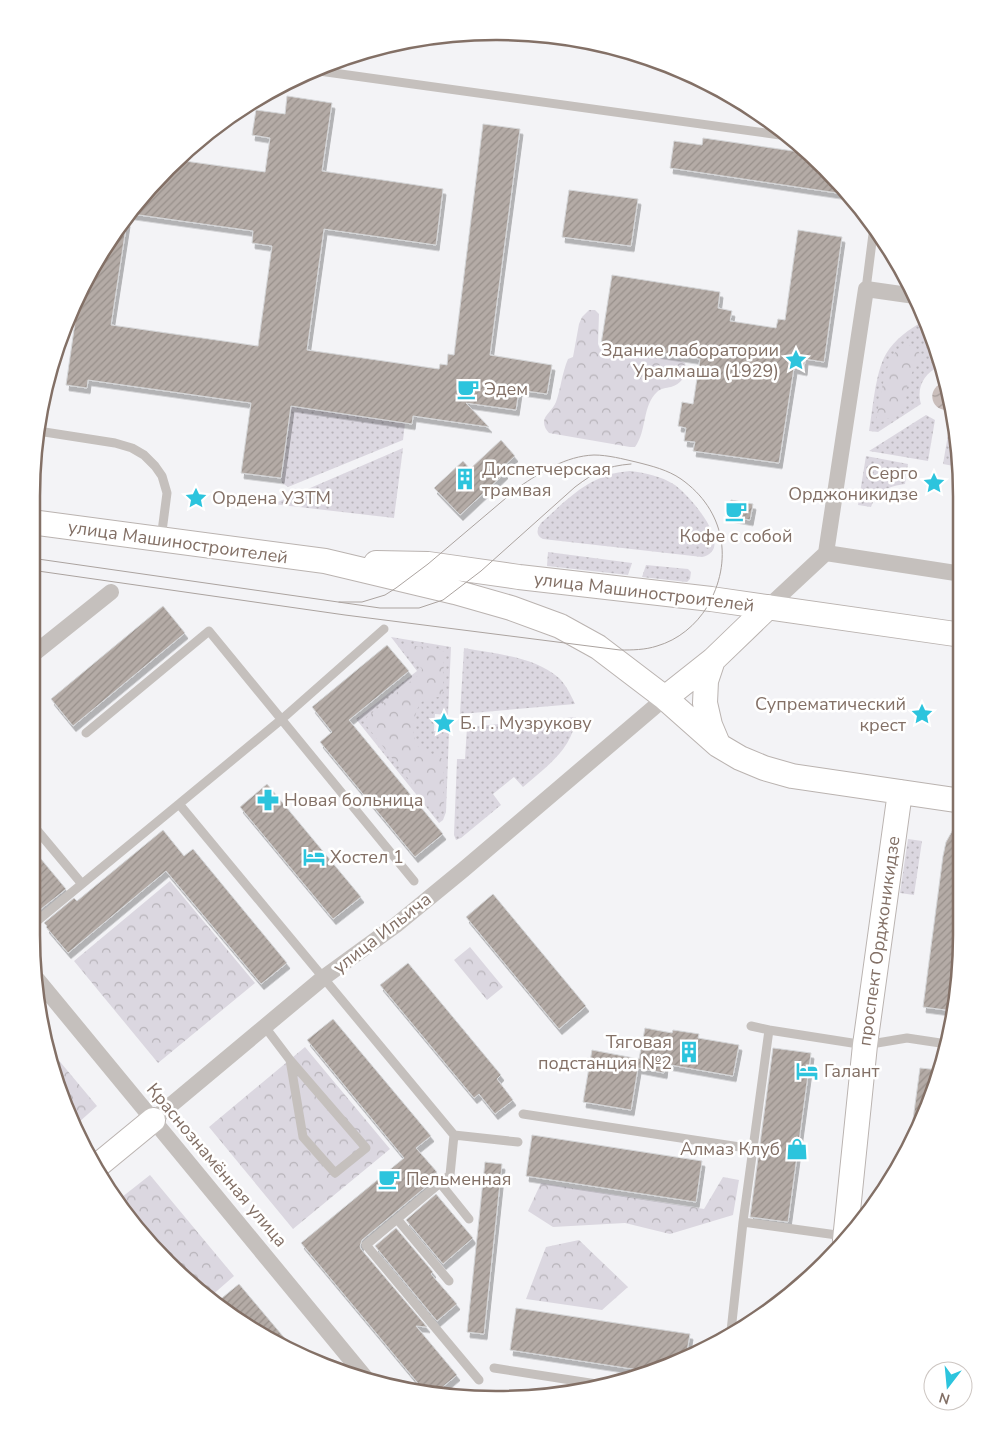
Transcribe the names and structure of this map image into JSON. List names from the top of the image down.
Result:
{
  "streets": {
    "main road": ["улица Машиностроителей", "улица Ильича", "проспект Орджоникидзе"],
    "street": ["Краснознамённая улица"]
  },
  "crossings": [
    ["улица Машиностроителей", "улица Ильича"],
    ["улица Машиностроителей", "проспект Орджоникидзе"],
    ["улица Ильича", "Краснознамённая улица"]
  ],
  "places": {
    "place": [
      "Здание лаборатории Уралмаша (1929)",
      "Серго Орджоникидзе",
      "Ордена УЗТМ",
      "Супрематический крест",
      "Б. Г. Музрукову"
    ],
    "cafe": ["Эдем", "Кофе с собой", "Пельменная"],
    "building": ["Диспетчерская трамвая", "Тяговая подстанция №2"],
    "pharmacy": ["Новая больница"],
    "hotel": ["Хостел 1", "Галант"],
    "shop": ["Алмаз Клуб"]
  },
  "north": "bottom"
}
